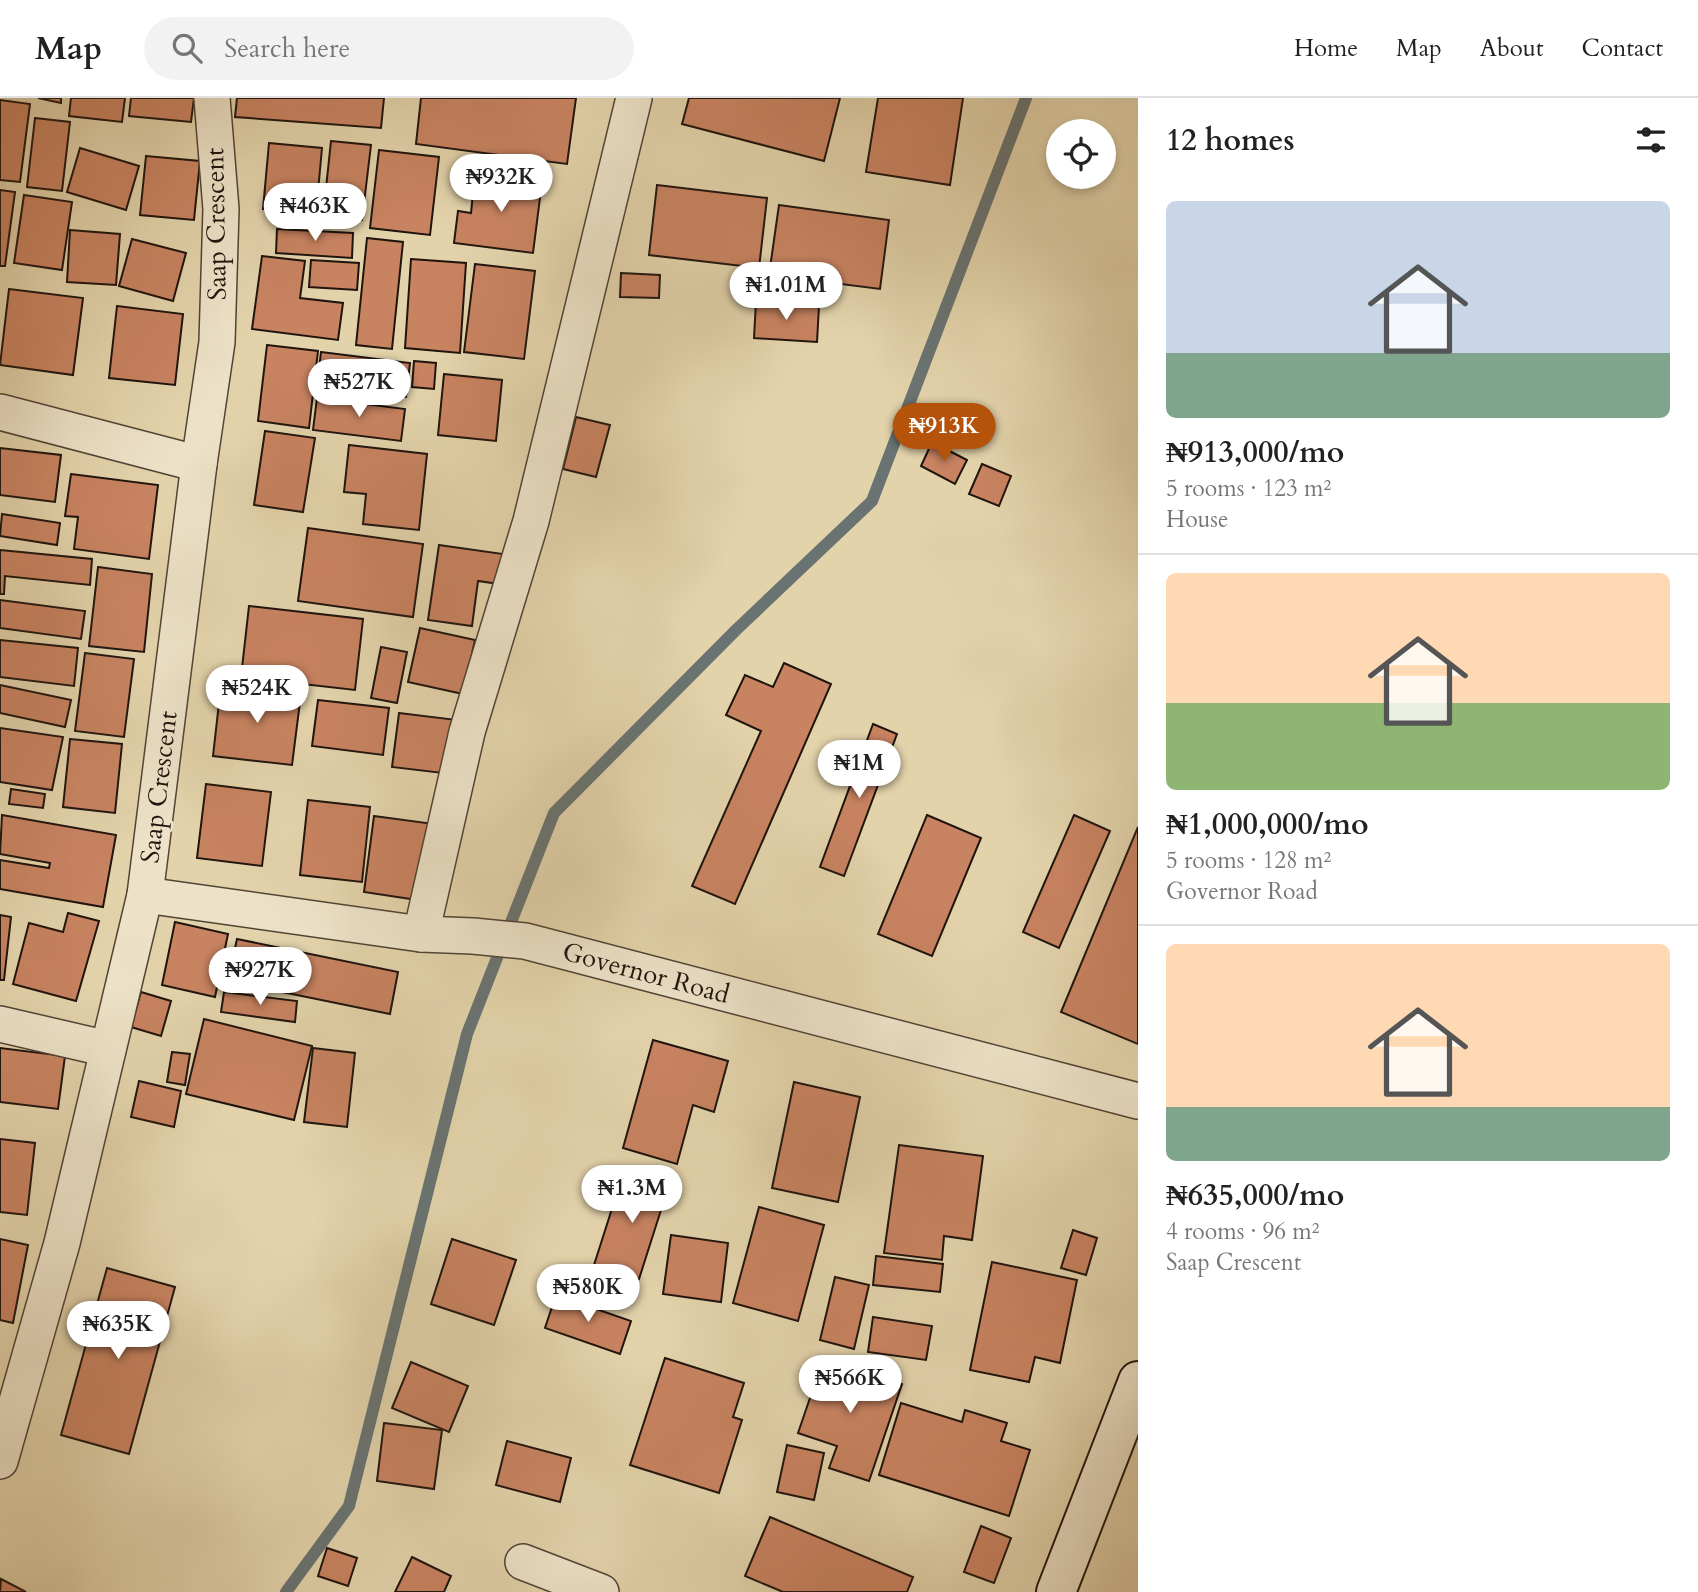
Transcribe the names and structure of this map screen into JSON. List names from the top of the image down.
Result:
{
  "streets": {
    "street": ["Saap Crescent", "Governor Road"]
  },
  "crossings": [
    ["Saap Crescent", "Governor Road"]
  ],
  "page": {
    "header": "Map",
    "search": "Search here",
    "nav": [
      "Home",
      "Map",
      "About",
      "Contact"
    ],
    "heading": "12 homes",
    "price": [
      "₦932K",
      "₦463K",
      "₦1.01M",
      "₦527K",
      "₦913K",
      "₦524K",
      "₦1M",
      "₦927K",
      "₦1.3M",
      "₦580K",
      "₦635K",
      "₦566K"
    ],
    "list": [
      {
        "name": "₦913,000/mo",
        "note": "5 rooms · 123 m² · House"
      },
      {
        "name": "₦1,000,000/mo",
        "note": "5 rooms · 128 m² · Governor Road"
      },
      {
        "name": "₦635,000/mo",
        "note": "4 rooms · 96 m² · Saap Crescent"
      }
    ]
  }
}
